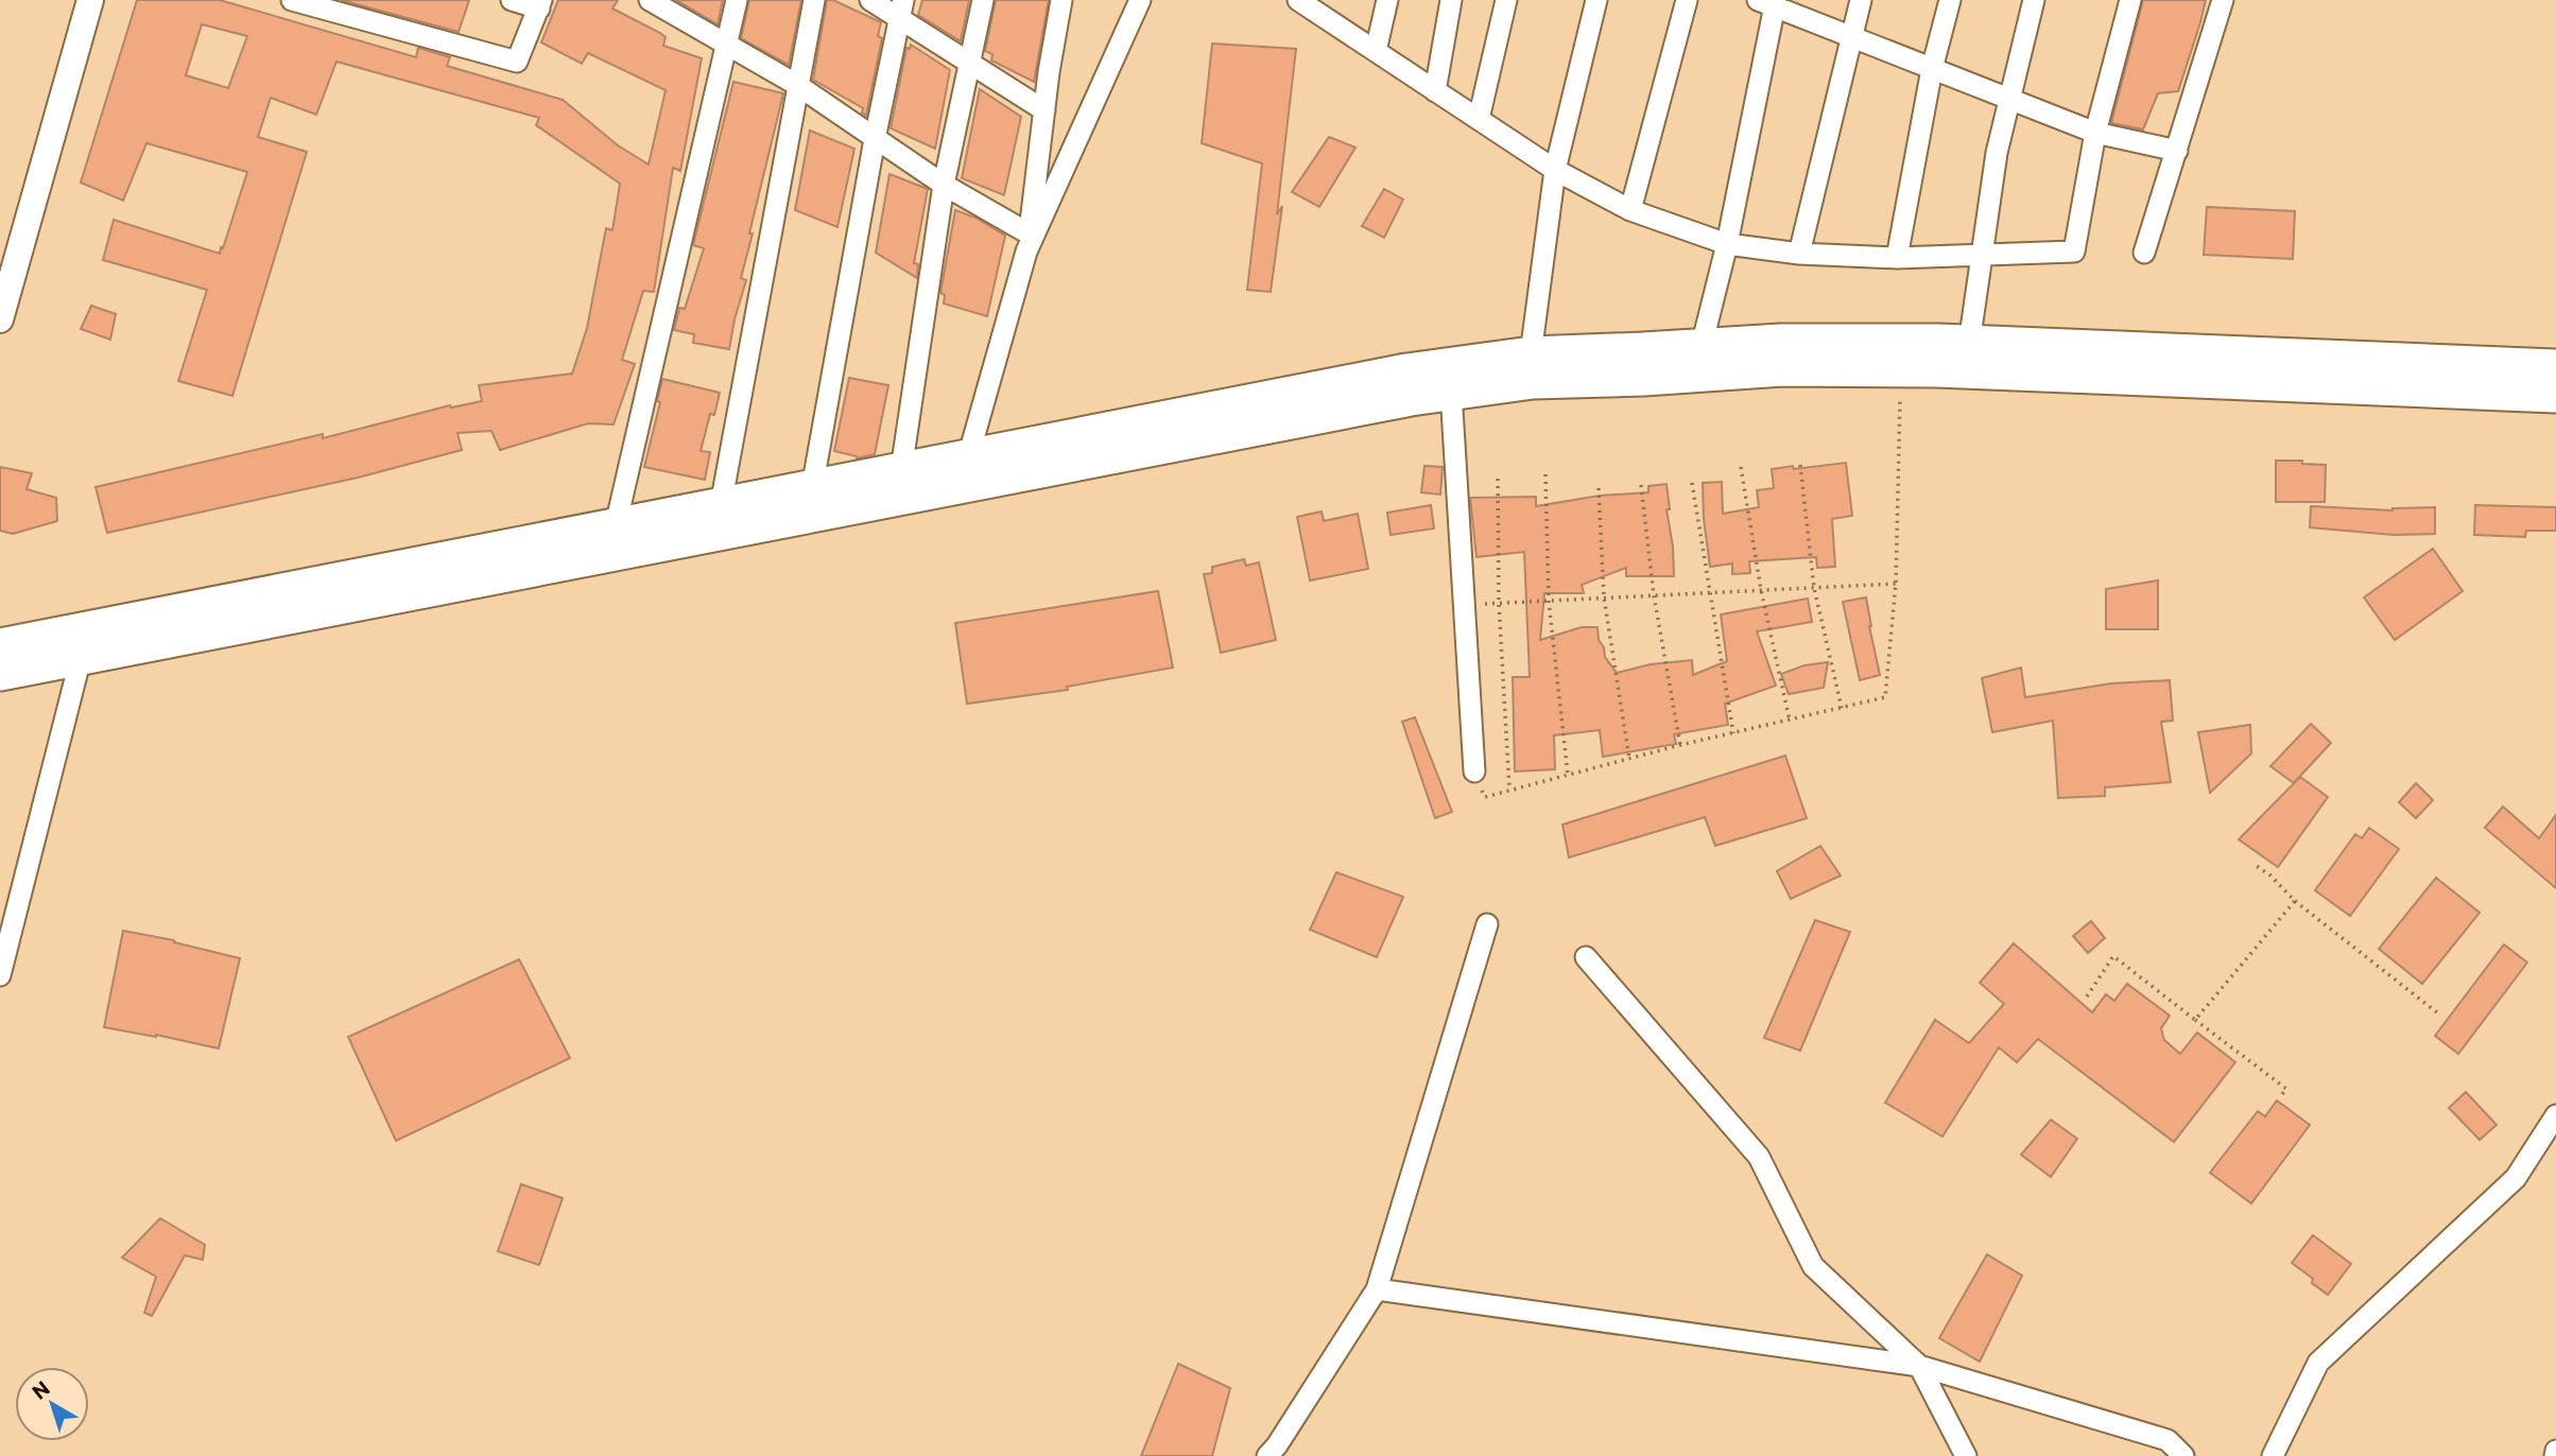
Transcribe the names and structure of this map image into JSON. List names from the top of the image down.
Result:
{
  "north": "top left"
}
